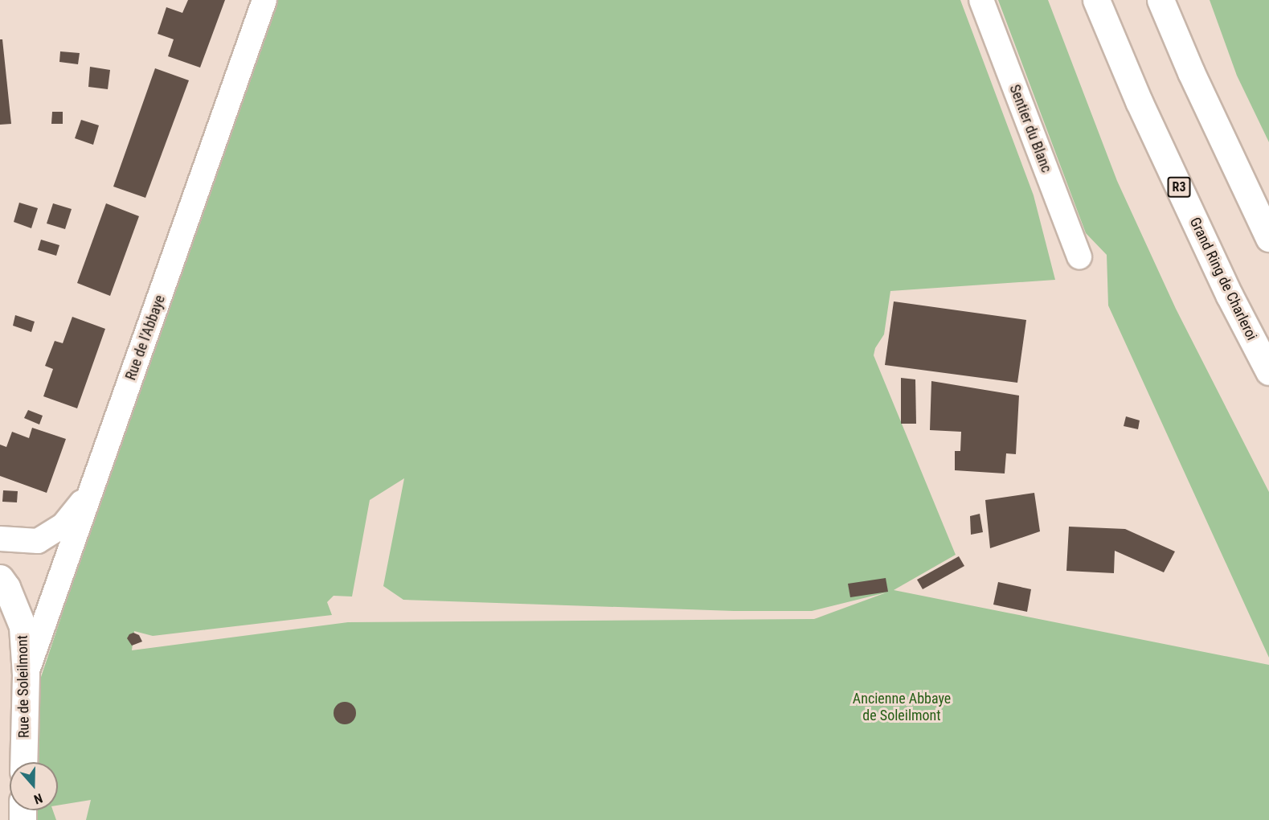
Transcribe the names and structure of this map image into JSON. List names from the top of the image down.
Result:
{
  "streets": {
    "main road": ["R3", "Grand Ring de Charleroi", "Rue de Soleilmont"],
    "street": ["Sentier du Blanc", "Rue de l'Abbaye"]
  },
  "crossings": [
    ["Rue de l'Abbaye", "Rue de Soleilmont"]
  ],
  "parks": ["Ancienne Abbaye de Soleilmont"],
  "north": "bottom"
}
